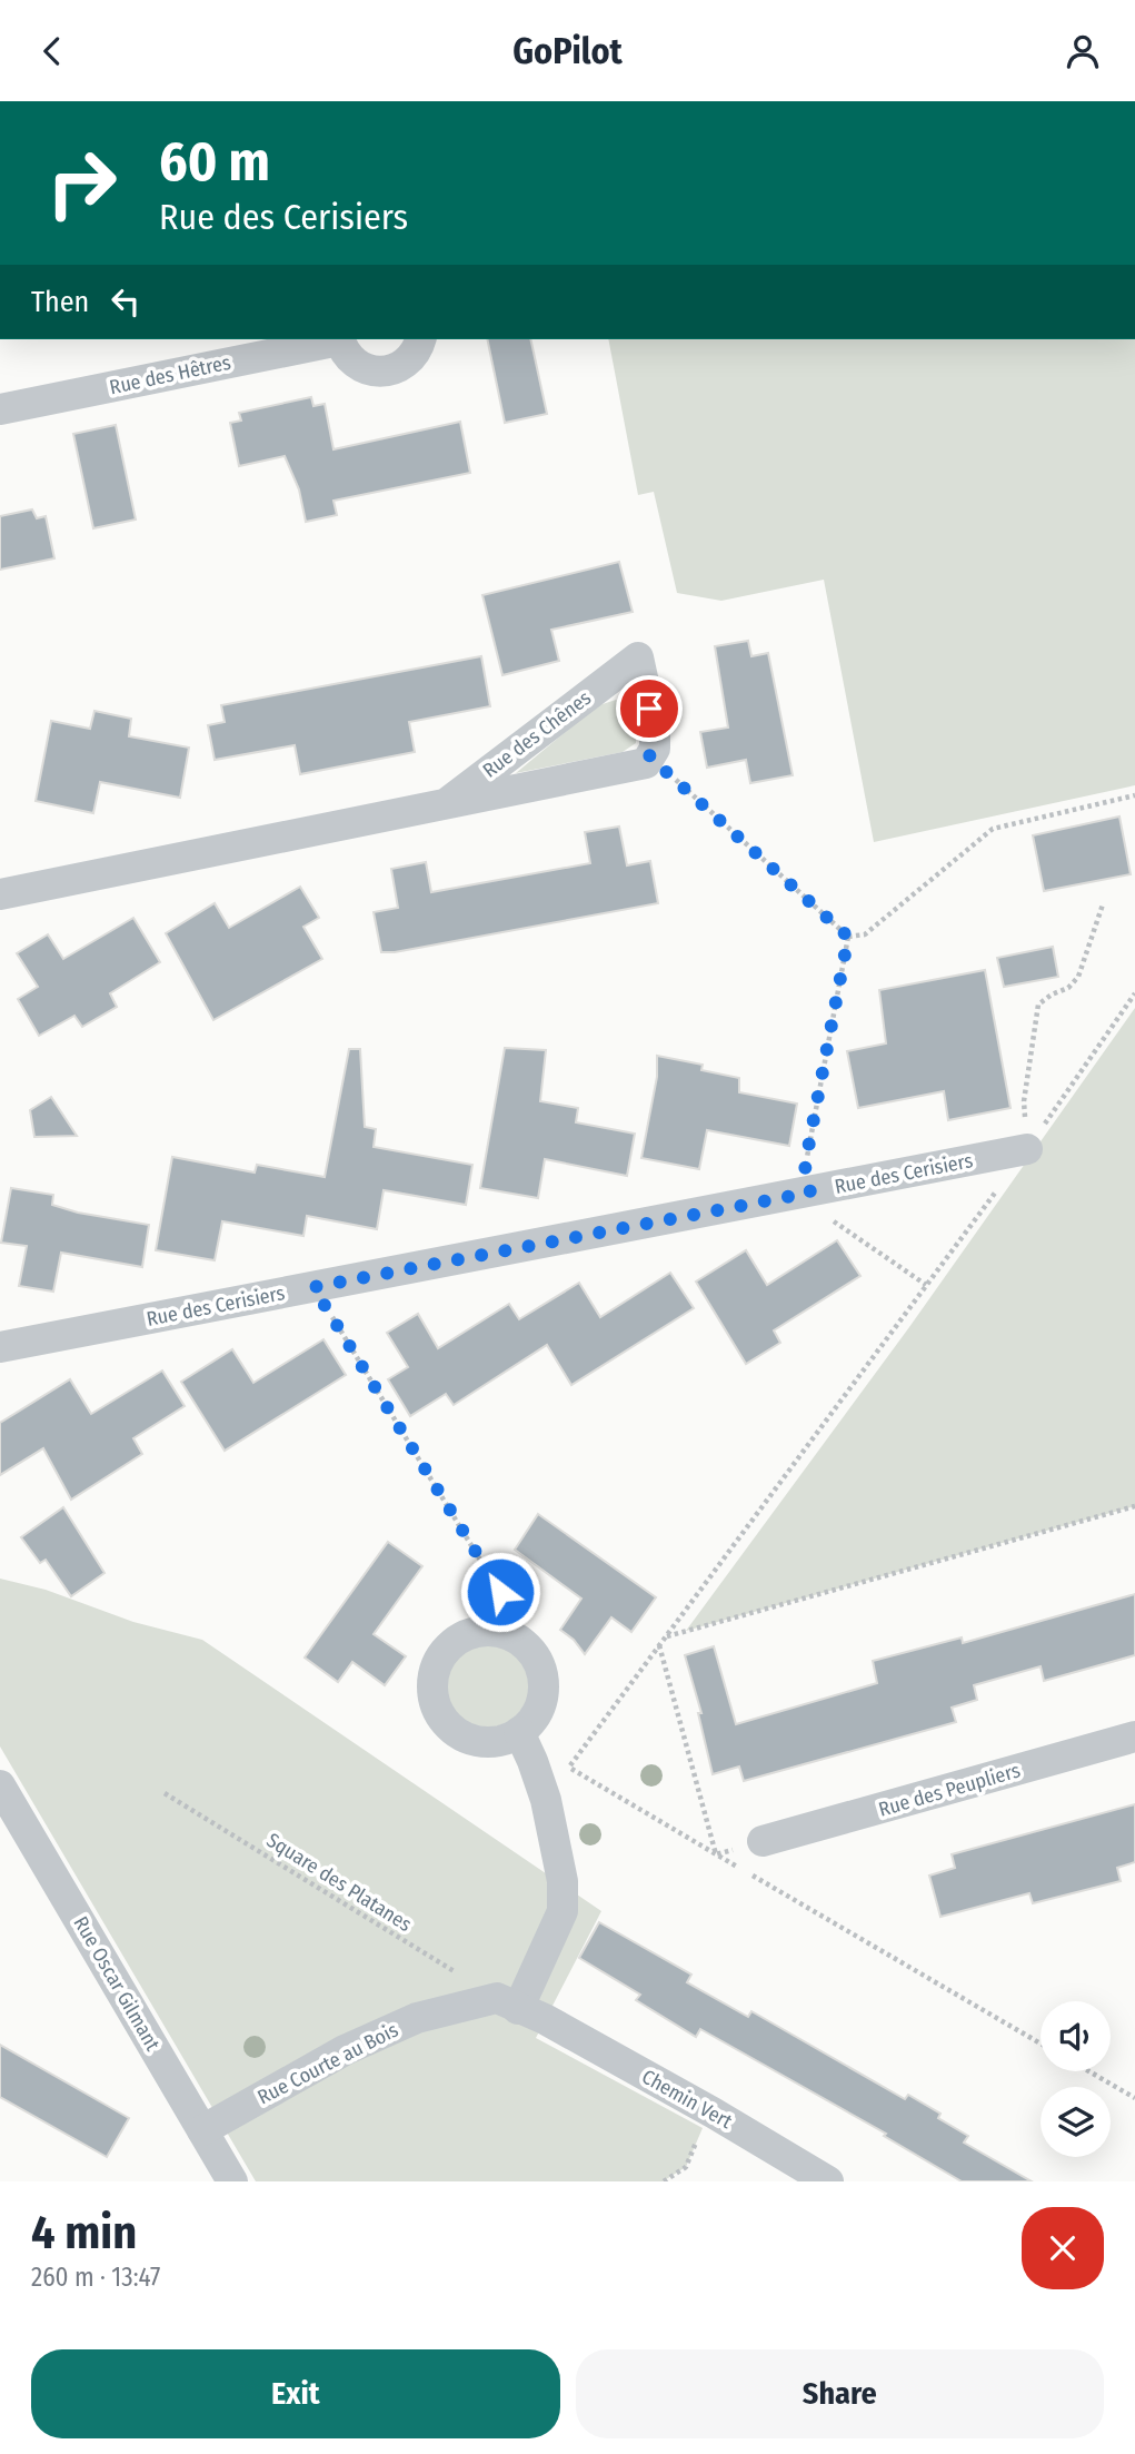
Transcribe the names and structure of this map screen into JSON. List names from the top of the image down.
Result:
{
  "streets": {
    "street": [
      "Rue des Hêtres",
      "Rue des Chênes",
      "Rue des Cerisiers",
      "Rue des Peupliers",
      "Rue Oscar Gilmant",
      "Rue Courte au Bois",
      "Chemin Vert"
    ],
    "path": ["Square des Platanes"]
  },
  "crossings": [
    ["Square des Platanes", "Rue Courte au Bois"],
    ["Square des Platanes", "Chemin Vert"],
    ["Rue Oscar Gilmant", "Rue Courte au Bois"],
    ["Rue Courte au Bois", "Chemin Vert"]
  ],
  "page": {
    "header": "GoPilot",
    "turn": ["60 m", "Rue des Cerisiers"],
    "then": "Then",
    "heading": ["4 min", "260 m · 13:47"],
    "buttons": ["Exit", "Share"]
  }
}
